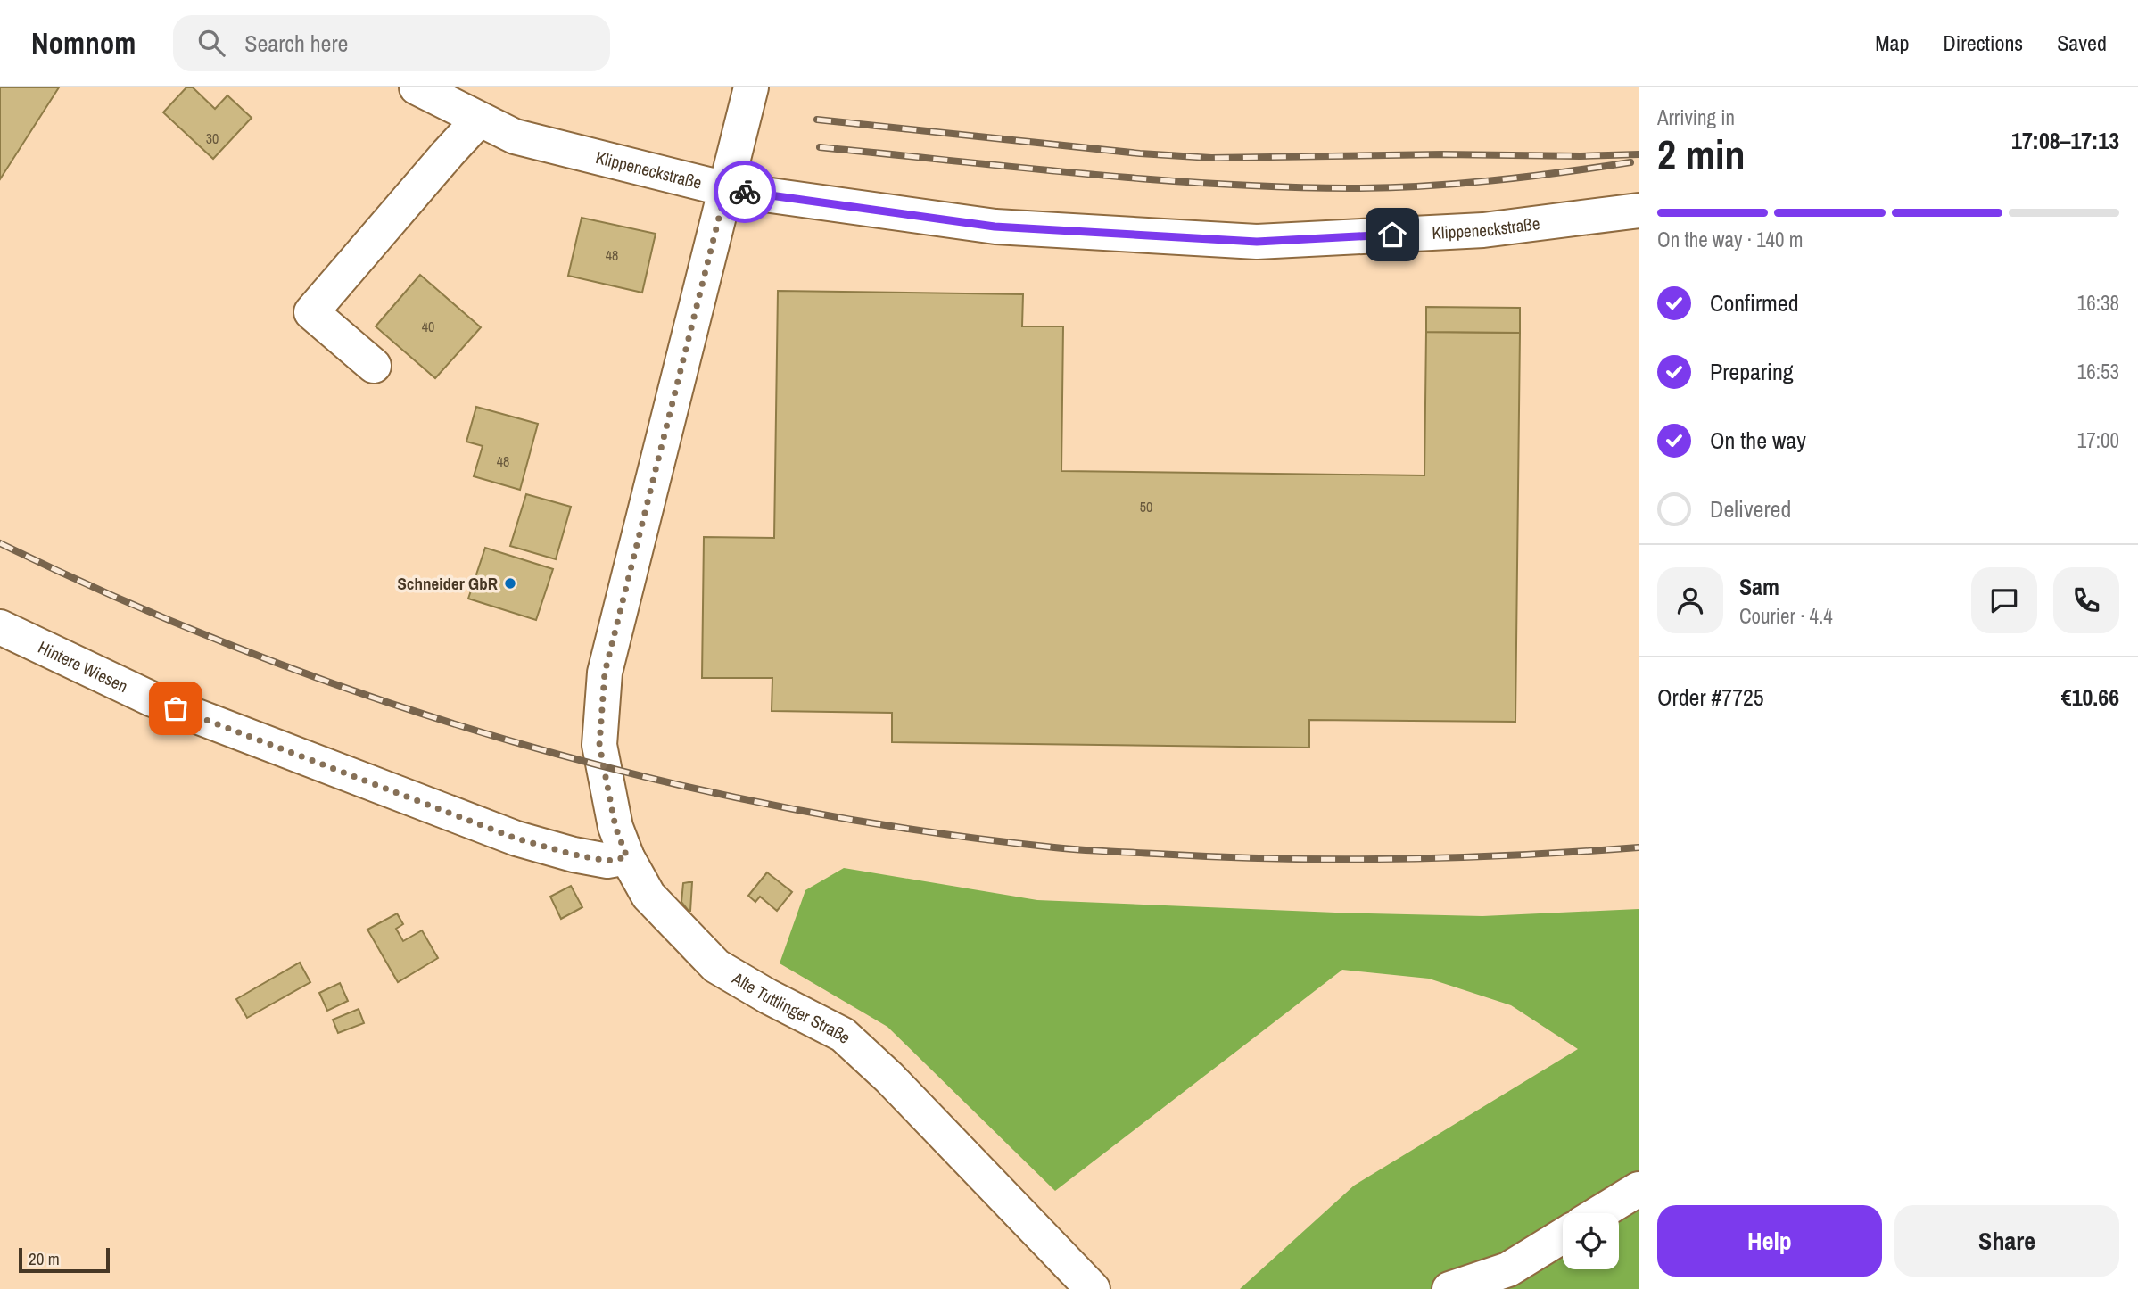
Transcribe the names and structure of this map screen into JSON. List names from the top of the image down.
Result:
{
  "streets": {
    "street": ["Klippeneckstraße", "Hintere Wiesen", "Alte Tuttlinger Straße"]
  },
  "crossings": [
    ["Klippeneckstraße", "Alte Tuttlinger Straße"],
    ["Hintere Wiesen", "Alte Tuttlinger Straße"]
  ],
  "places": ["Schneider GbR"],
  "house_numbers": [
    "30",
    "48",
    "40",
    "48",
    "50"
  ],
  "scale_bar": "20 m",
  "page": {
    "header": "Nomnom",
    "search": "Search here",
    "nav": ["Map", "Directions", "Saved"],
    "heading": ["2 min", "Arriving in", "17:08–17:13"],
    "panel": [
      "Sam",
      "Courier · 4.4",
      "Order #7725",
      "€10.66"
    ],
    "bar": "On the way · 140 m",
    "list": [
      ["Confirmed", "16:38"],
      ["Preparing", "16:53"],
      ["On the way", "17:00"],
      "Delivered"
    ],
    "buttons": ["Help", "Share"],
    "scale": "20 m"
  }
}
